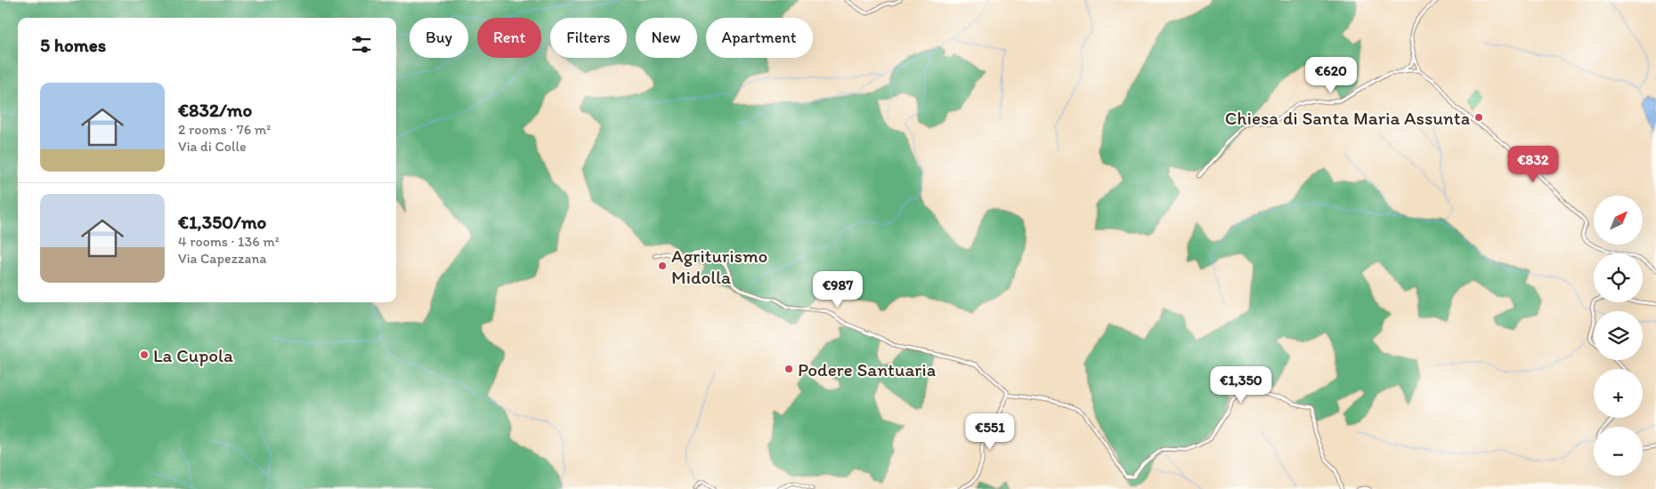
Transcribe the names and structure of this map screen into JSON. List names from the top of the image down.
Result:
{
  "places": [
    "Chiesa di Santa Maria Assunta",
    "Agriturismo Midolla",
    "La Cupola",
    "Podere Santuaria"
  ],
  "north": "top right",
  "page": {
    "chip": [
      "Buy",
      "Rent",
      "Filters",
      "New",
      "Apartment"
    ],
    "heading": "5 homes",
    "price": [
      "€620",
      "€832",
      "€987",
      "€1,350",
      "€551"
    ],
    "list": [
      {
        "name": "€832/mo",
        "note": "2 rooms · 76 m² · Via di Colle"
      },
      {
        "name": "€1,350/mo",
        "note": "4 rooms · 136 m² · Via Capezzana"
      }
    ],
    "map_buttons": ["+", "−"]
  }
}
